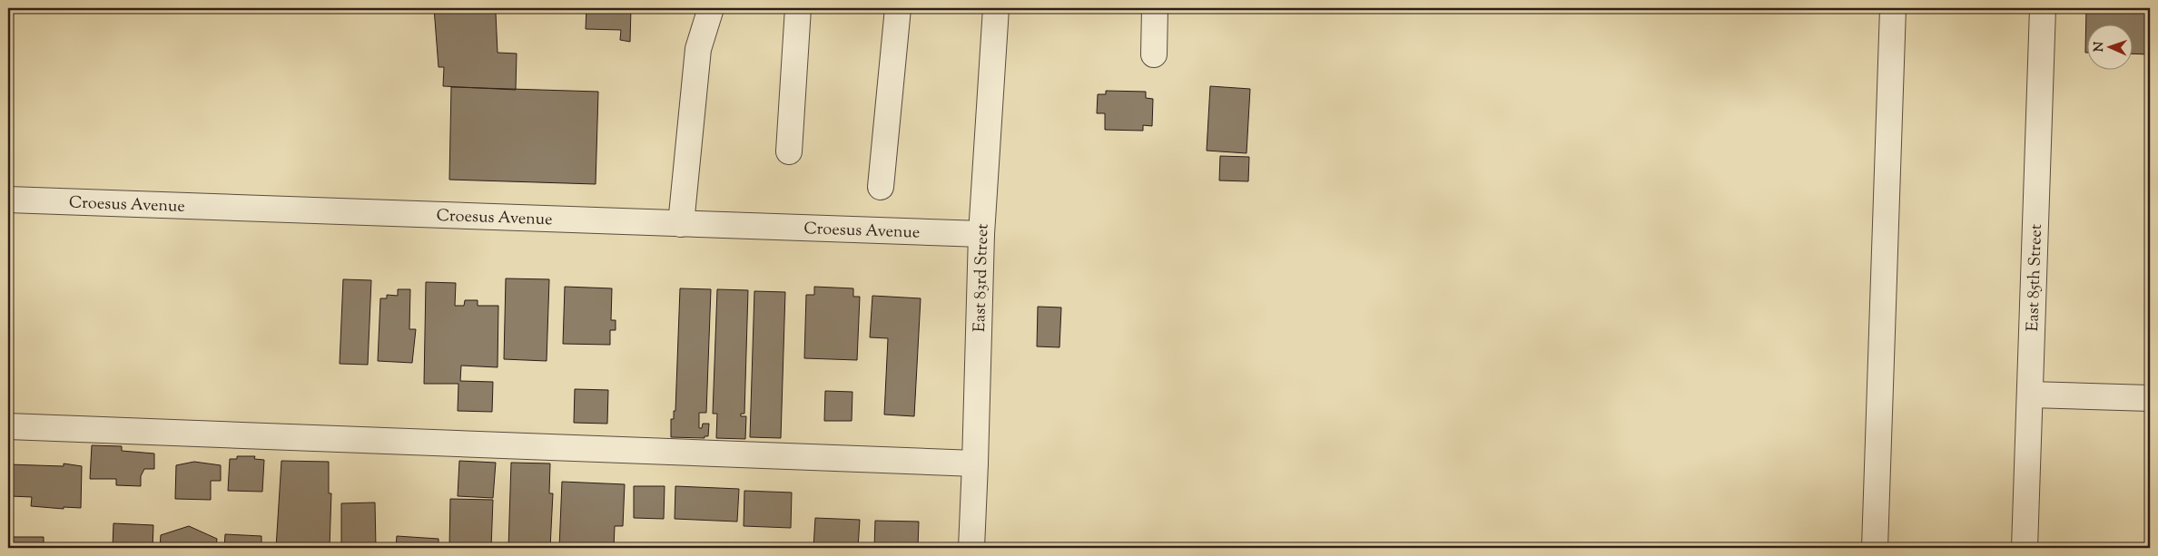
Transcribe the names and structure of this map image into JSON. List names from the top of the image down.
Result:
{
  "streets": {
    "street": ["Croesus Avenue", "East 83rd Street", "East 85th Street"]
  },
  "crossings": [
    ["Croesus Avenue", "East 83rd Street"]
  ],
  "north": "left"
}
